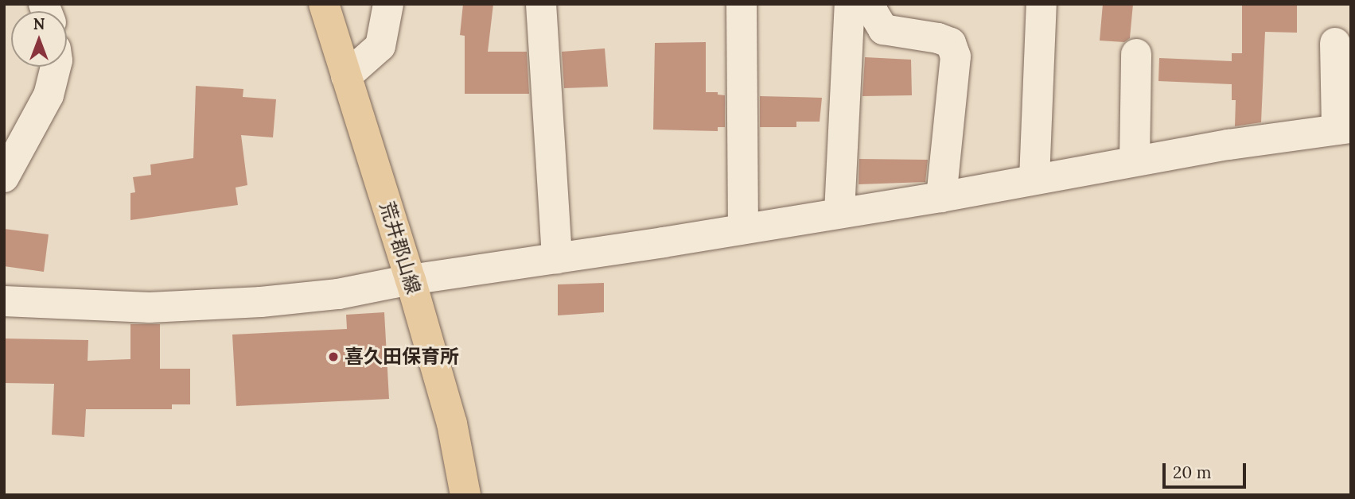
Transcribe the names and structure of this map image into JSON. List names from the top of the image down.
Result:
{
  "streets": {
    "main road": ["荒井郡山線"]
  },
  "places": ["喜久田保育所"],
  "scale_bar": "20 m",
  "north": "top"
}
